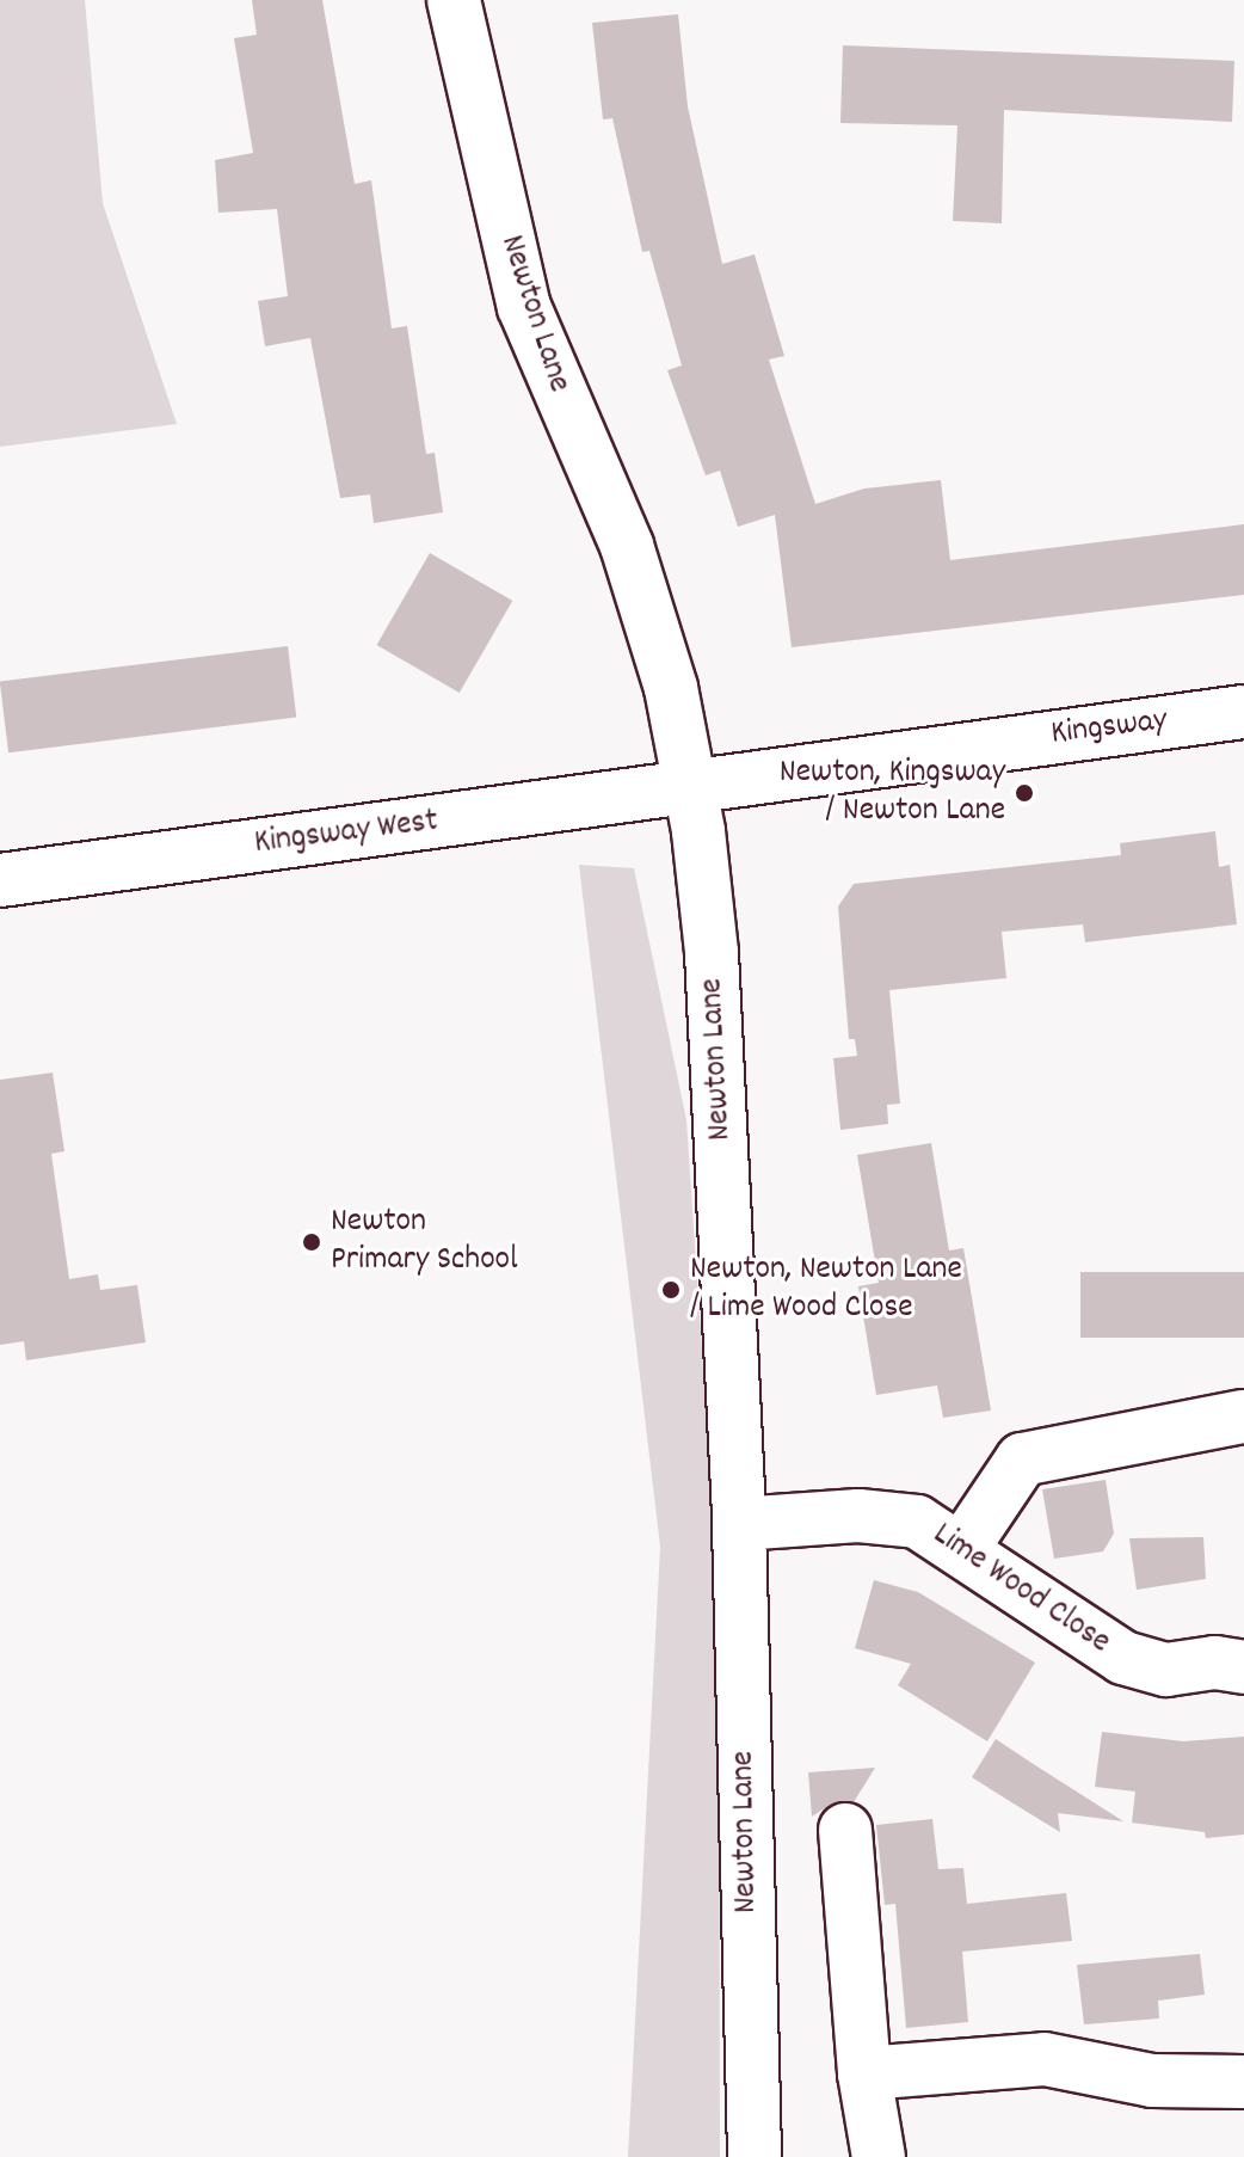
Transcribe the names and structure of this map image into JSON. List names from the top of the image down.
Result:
{
  "streets": {
    "street": [
      "Newton Lane",
      "Kingsway",
      "Kingsway West",
      "Lime Wood Close"
    ]
  },
  "crossings": [
    ["Newton Lane", "Kingsway"],
    ["Newton Lane", "Kingsway West"],
    ["Newton Lane", "Lime Wood Close"],
    ["Kingsway", "Kingsway West"]
  ],
  "places": ["Newton, Kingsway / Newton Lane", "Newton Primary School", "Newton, Newton Lane / Lime Wood Close"]
}
